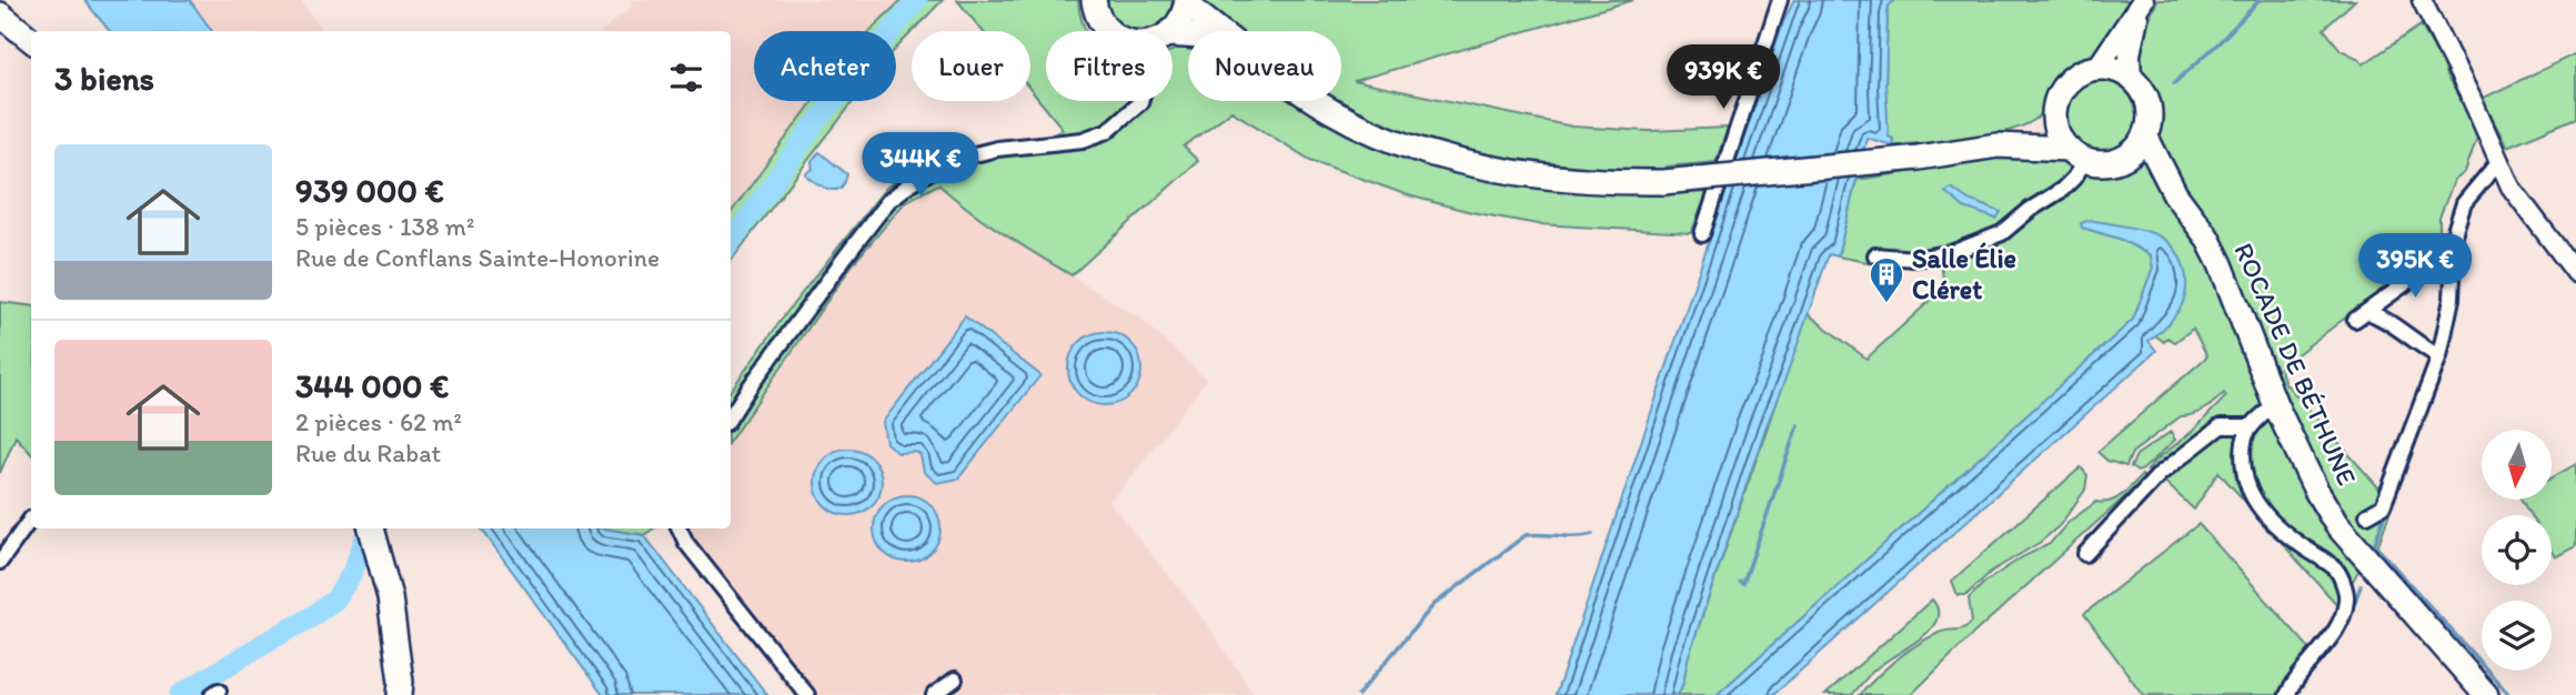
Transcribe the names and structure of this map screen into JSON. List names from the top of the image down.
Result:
{
  "streets": {
    "main road": ["ROCADE DE BÉTHUNE"]
  },
  "places": {
    "building": ["Salle Élie Cléret"]
  },
  "north": "bottom",
  "page": {
    "chip": [
      "Acheter",
      "Louer",
      "Filtres",
      "Nouveau"
    ],
    "heading": "3 biens",
    "price": ["939K €", "344K €", "395K €"],
    "list": [
      {
        "name": "939 000 €",
        "note": "5 pièces · 138 m² · Rue de Conflans Sainte-Honorine"
      },
      {
        "name": "344 000 €",
        "note": "2 pièces · 62 m² · Rue du Rabat"
      }
    ]
  }
}
